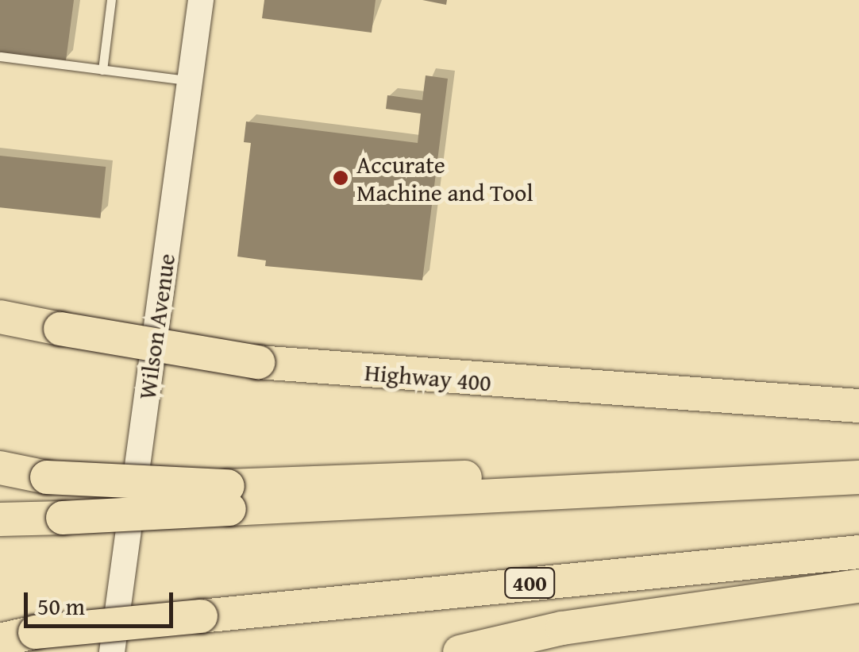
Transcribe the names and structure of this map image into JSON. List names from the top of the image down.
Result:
{
  "streets": {
    "highway": ["Highway 400", "400"],
    "main road": ["Wilson Avenue"]
  },
  "places": ["Accurate Machine and Tool"],
  "scale_bar": "50 m"
}
